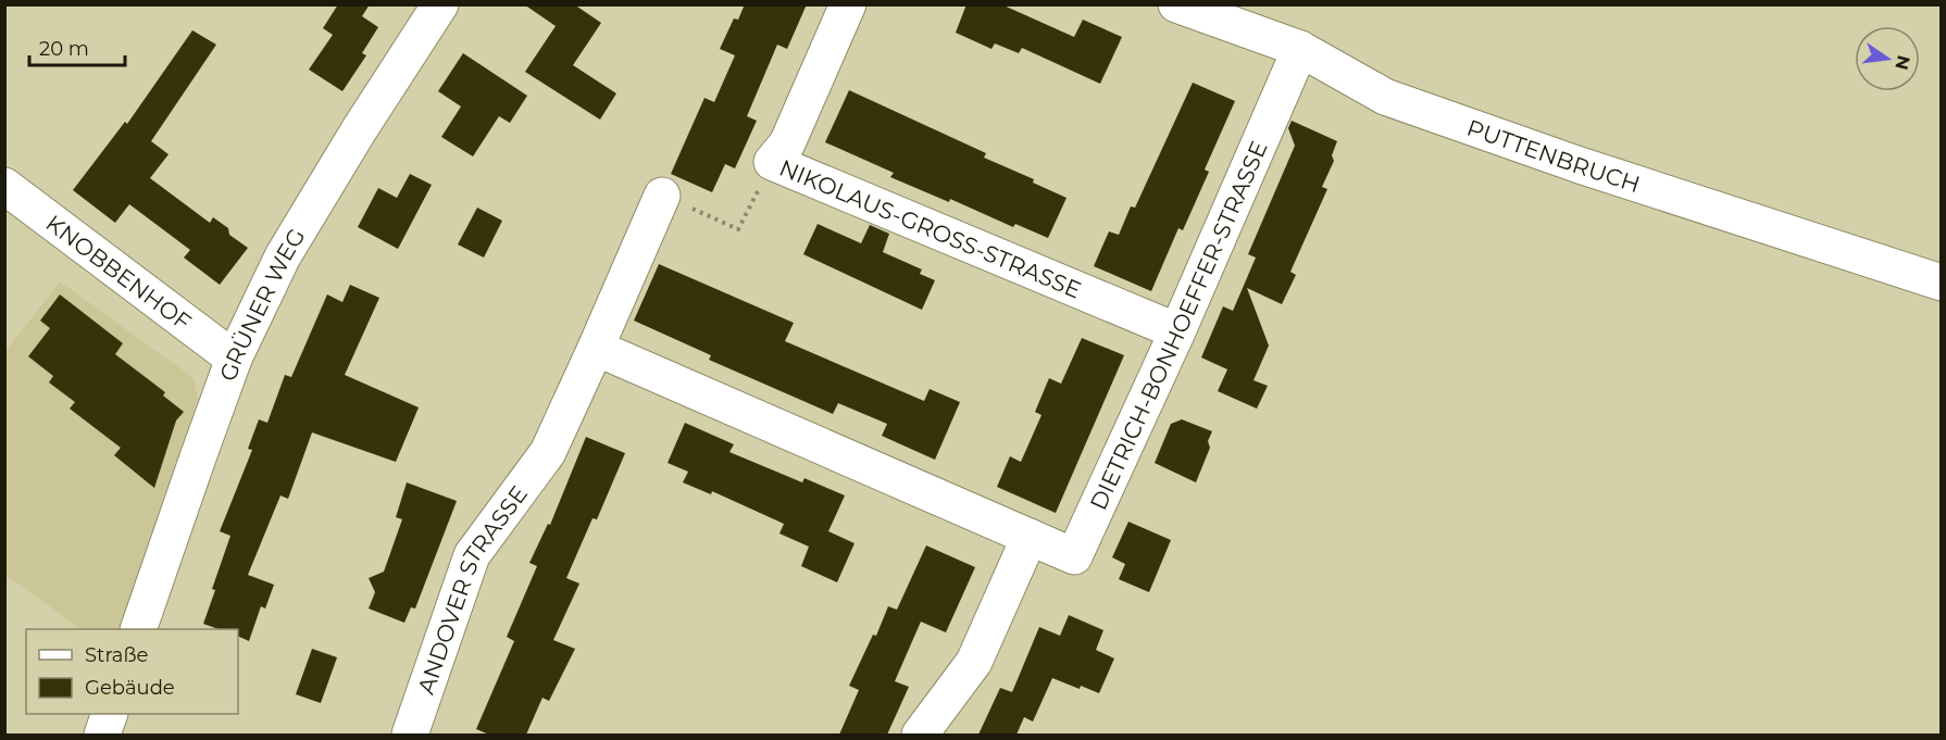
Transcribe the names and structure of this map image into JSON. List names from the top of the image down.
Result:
{
  "streets": {
    "street": [
      "PUTTENBRUCH",
      "NIKOLAUS-GROSS-STRASSE",
      "KNOBBENHOF",
      "GRÜNER WEG",
      "DIETRICH-BONHOEFFER-STRASSE",
      "ANDOVER STRASSE"
    ]
  },
  "crossings": [
    ["PUTTENBRUCH", "DIETRICH-BONHOEFFER-STRASSE"],
    ["NIKOLAUS-GROSS-STRASSE", "DIETRICH-BONHOEFFER-STRASSE"],
    ["KNOBBENHOF", "GRÜNER WEG"],
    ["DIETRICH-BONHOEFFER-STRASSE", "ANDOVER STRASSE"]
  ],
  "legend": ["Straße", "Gebäude"],
  "scale_bar": "20 m",
  "north": "right"
}
